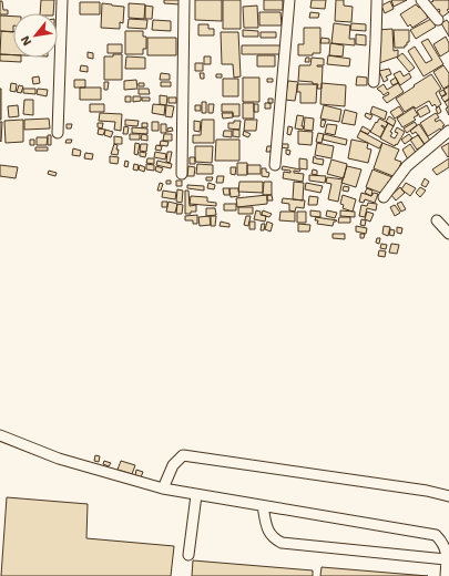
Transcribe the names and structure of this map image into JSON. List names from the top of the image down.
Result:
{
  "north": "bottom left"
}
